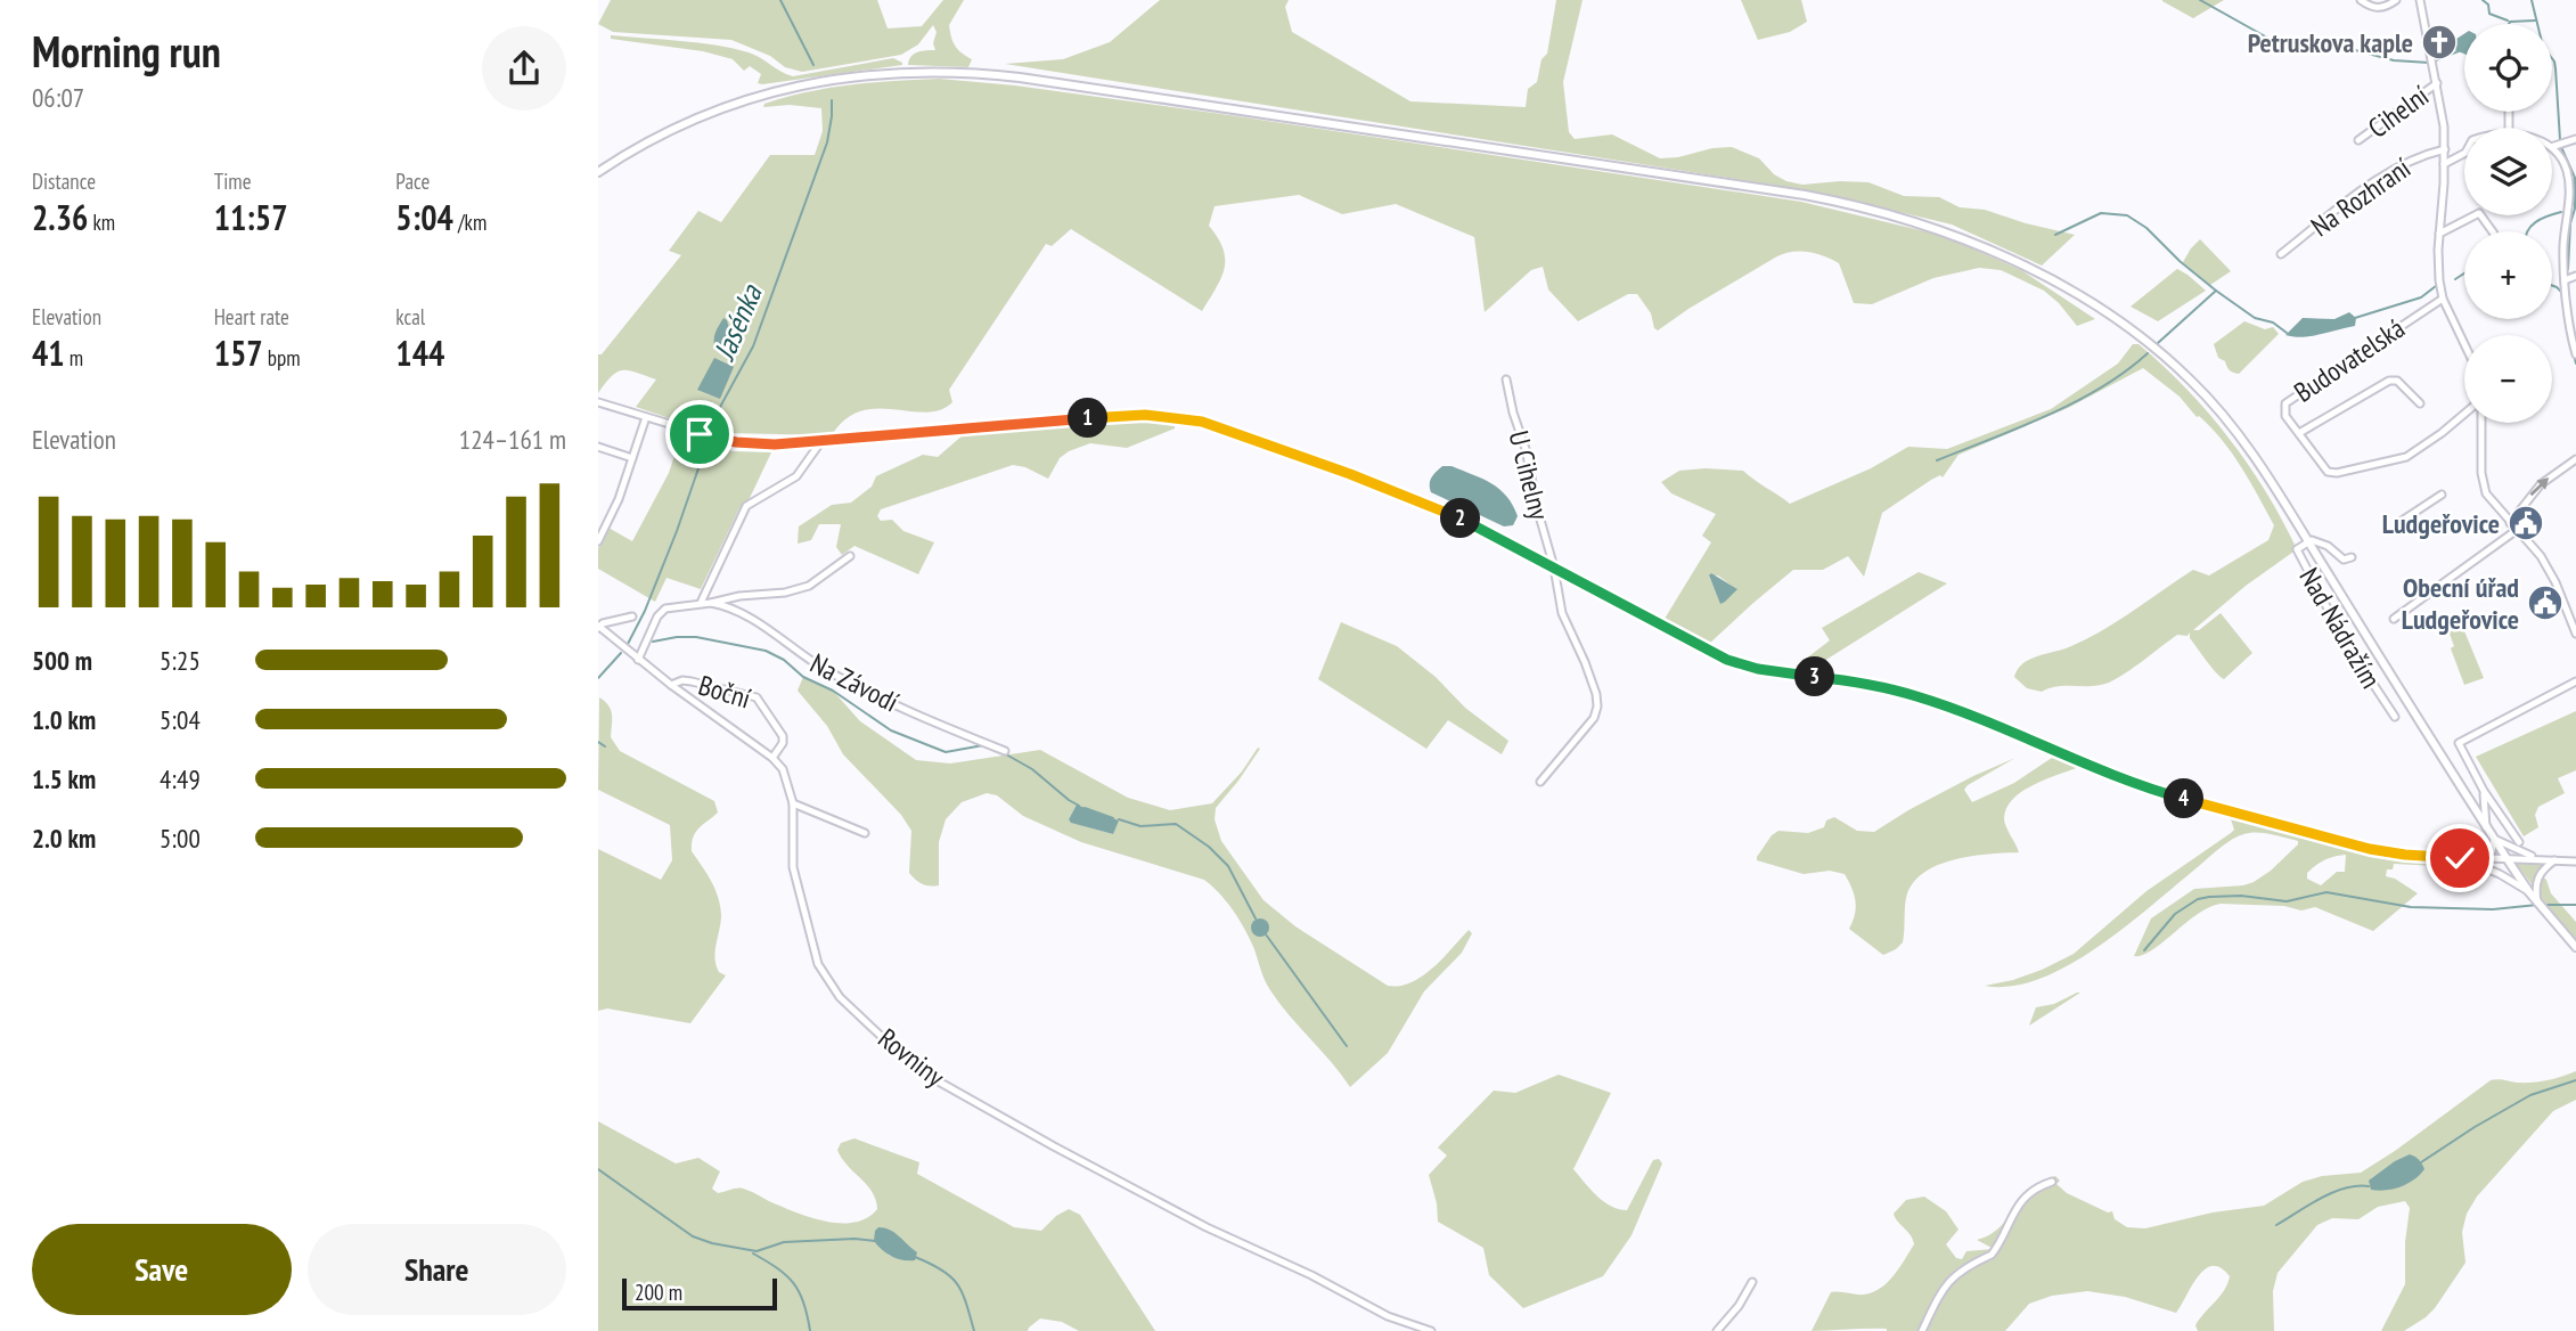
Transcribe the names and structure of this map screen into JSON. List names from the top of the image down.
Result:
{
  "streets": {
    "street": [
      "Cihelní",
      "Na Rozhraní",
      "Budovatelská",
      "U Cihelny",
      "Nad Nádražím",
      "Na Závodí",
      "Boční",
      "Rovniny"
    ]
  },
  "crossings": [
    ["Na Závodí", "Rovniny"],
    ["Boční", "Rovniny"]
  ],
  "water": ["Jasénka"],
  "places": {
    "church": ["Petruskova kaple"],
    "public building": ["Ludgeřovice", "Obecní úřad Ludgeřovice"]
  },
  "scale_bar": "200 m",
  "page": {
    "heading": ["Morning run", "06:07"],
    "map_buttons": ["+", "−"],
    "stats": [
      ["Distance", "2.36 km"],
      ["Time", "11:57"],
      ["Pace", "5:04 /km"],
      ["Elevation", "41 m"],
      ["Heart rate", "157 bpm"],
      ["kcal", "144"]
    ],
    "pins": [
      "1",
      "2",
      "3",
      "4"
    ],
    "chart": ["Elevation", "124–161 m"],
    "list": [
      {
        "name": "500 m",
        "note": "5:25"
      },
      {
        "name": "1.0 km",
        "note": "5:04"
      },
      {
        "name": "1.5 km",
        "note": "4:49"
      },
      {
        "name": "2.0 km",
        "note": "5:00"
      }
    ],
    "buttons": ["Save", "Share"],
    "scale": "200 m"
  }
}
